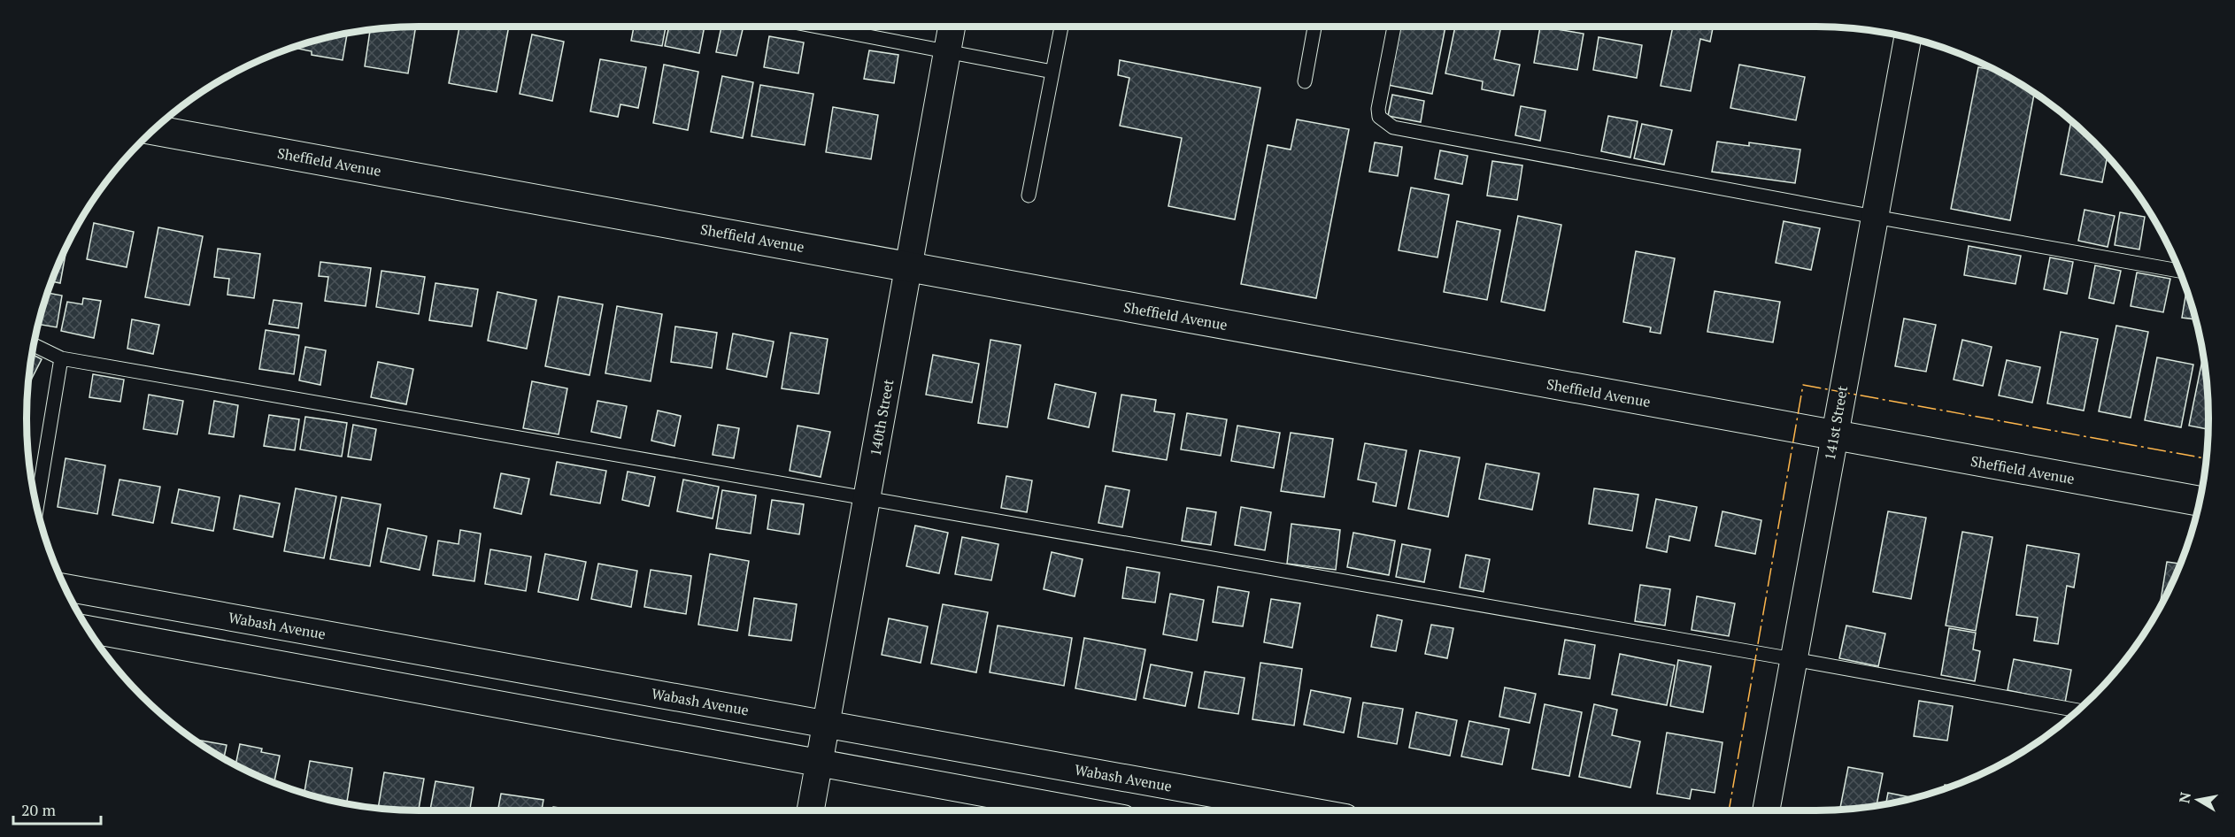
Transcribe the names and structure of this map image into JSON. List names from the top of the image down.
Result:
{
  "streets": {
    "street": [
      "Sheffield Avenue",
      "140th Street",
      "141st Street",
      "Wabash Avenue"
    ]
  },
  "crossings": [
    ["Sheffield Avenue", "140th Street"],
    ["Sheffield Avenue", "141st Street"],
    ["140th Street", "Wabash Avenue"]
  ],
  "scale_bar": "20 m",
  "north": "left"
}
